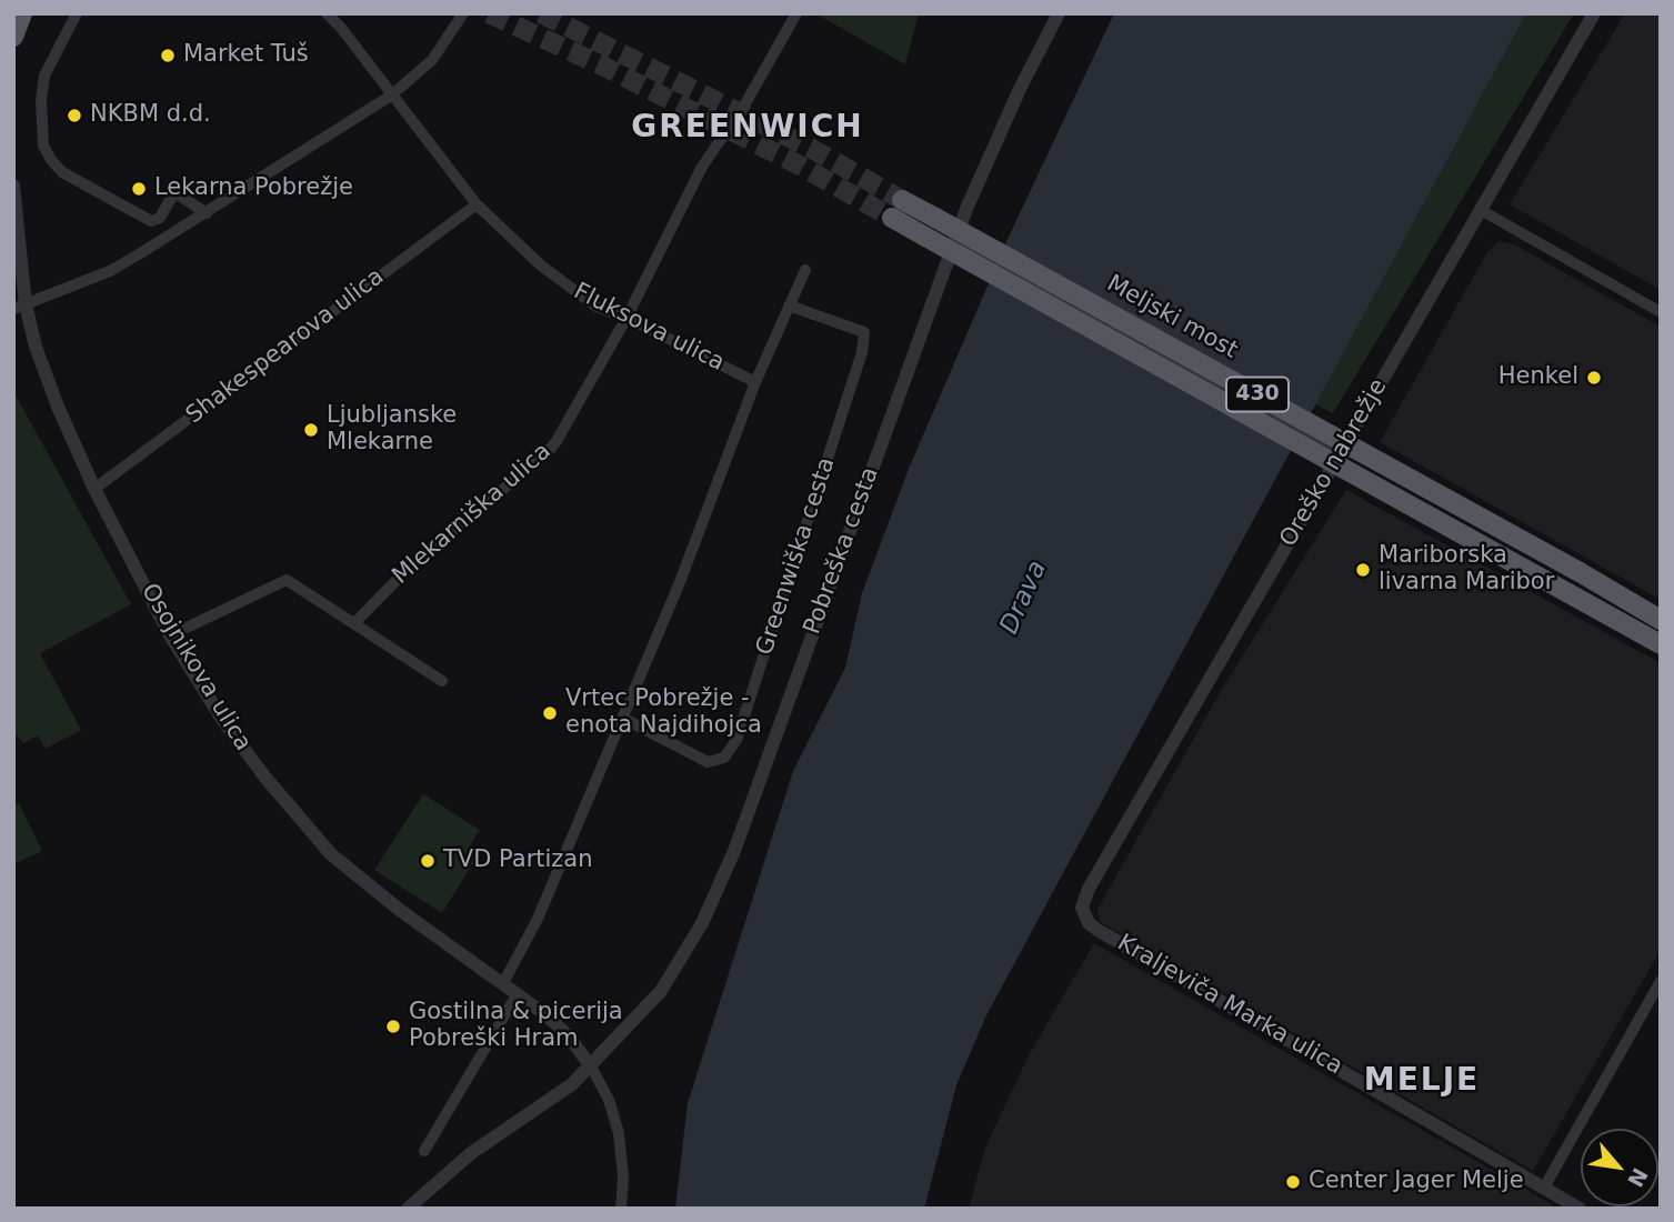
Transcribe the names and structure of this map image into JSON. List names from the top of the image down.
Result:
{
  "streets": {
    "highway": ["Meljski most", "430"],
    "street": [
      "Fluksova ulica",
      "Shakespearova ulica",
      "Oreško nabrežje",
      "Mlekarniška ulica",
      "Pobreška cesta",
      "Greenwiška cesta",
      "Osojnikova ulica",
      "Kraljeviča Marka ulica"
    ]
  },
  "crossings": [
    ["Meljski most", "Oreško nabrežje"],
    ["Meljski most", "Pobreška cesta"],
    ["Fluksova ulica", "Shakespearova ulica"],
    ["Fluksova ulica", "Mlekarniška ulica"],
    ["Shakespearova ulica", "Osojnikova ulica"],
    ["Oreško nabrežje", "Kraljeviča Marka ulica"],
    ["Pobreška cesta", "Osojnikova ulica"]
  ],
  "districts": ["GREENWICH", "MELJE"],
  "water": ["Drava"],
  "places": [
    "Market Tuš",
    "NKBM d.d.",
    "Lekarna Pobrežje",
    "Henkel",
    "Ljubljanske Mlekarne",
    "Mariborska livarna Maribor",
    "Vrtec Pobrežje - enota Najdihojca",
    "TVD Partizan",
    "Gostilna & picerija Pobreški Hram",
    "Center Jager Melje"
  ],
  "north": "bottom right"
}
